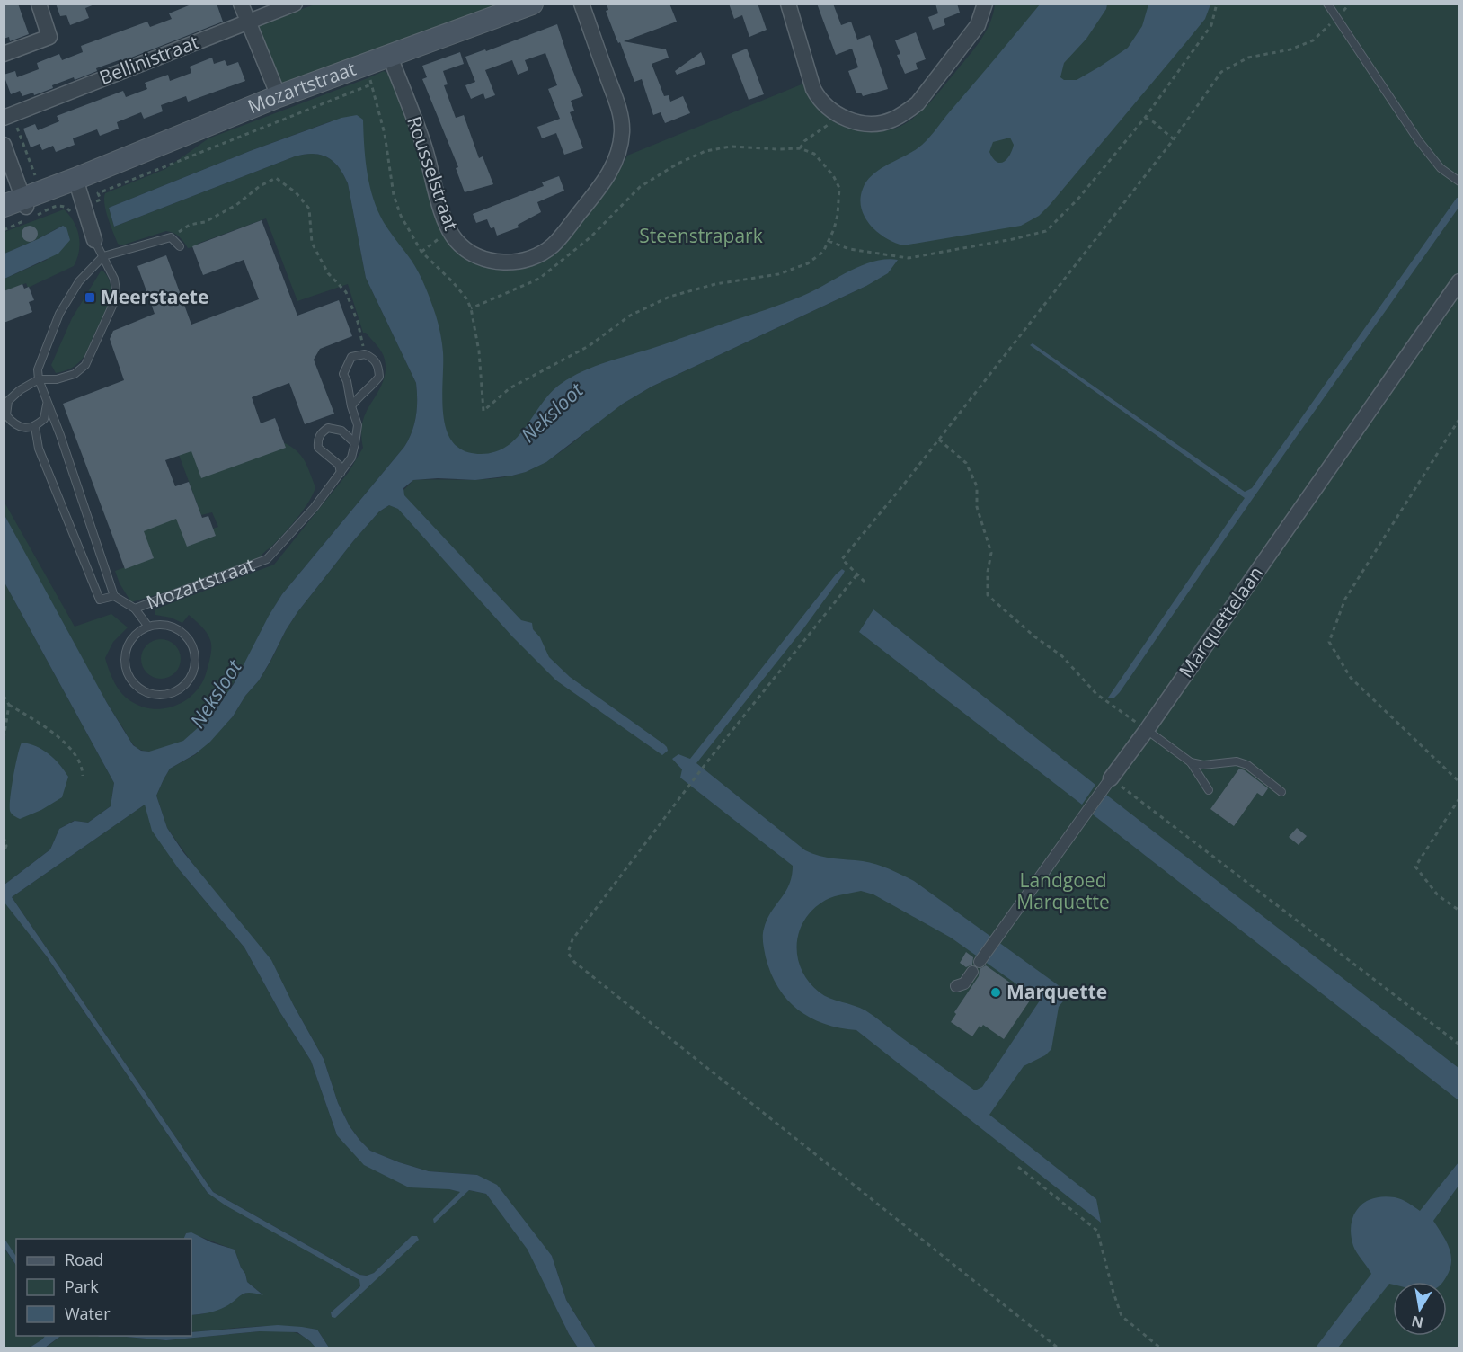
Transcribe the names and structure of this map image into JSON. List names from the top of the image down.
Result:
{
  "streets": {
    "main road": ["Mozartstraat"],
    "street": ["Bellinistraat", "Rousselstraat", "Marquettelaan"]
  },
  "crossings": [
    ["Mozartstraat", "Rousselstraat"]
  ],
  "water": ["Neksloot"],
  "parks": ["Steenstrapark", "Landgoed Marquette"],
  "places": {
    "transit": ["Meerstaete"],
    "other": ["Marquette"]
  },
  "legend": ["Road", "Park", "Water"],
  "north": "bottom"
}
